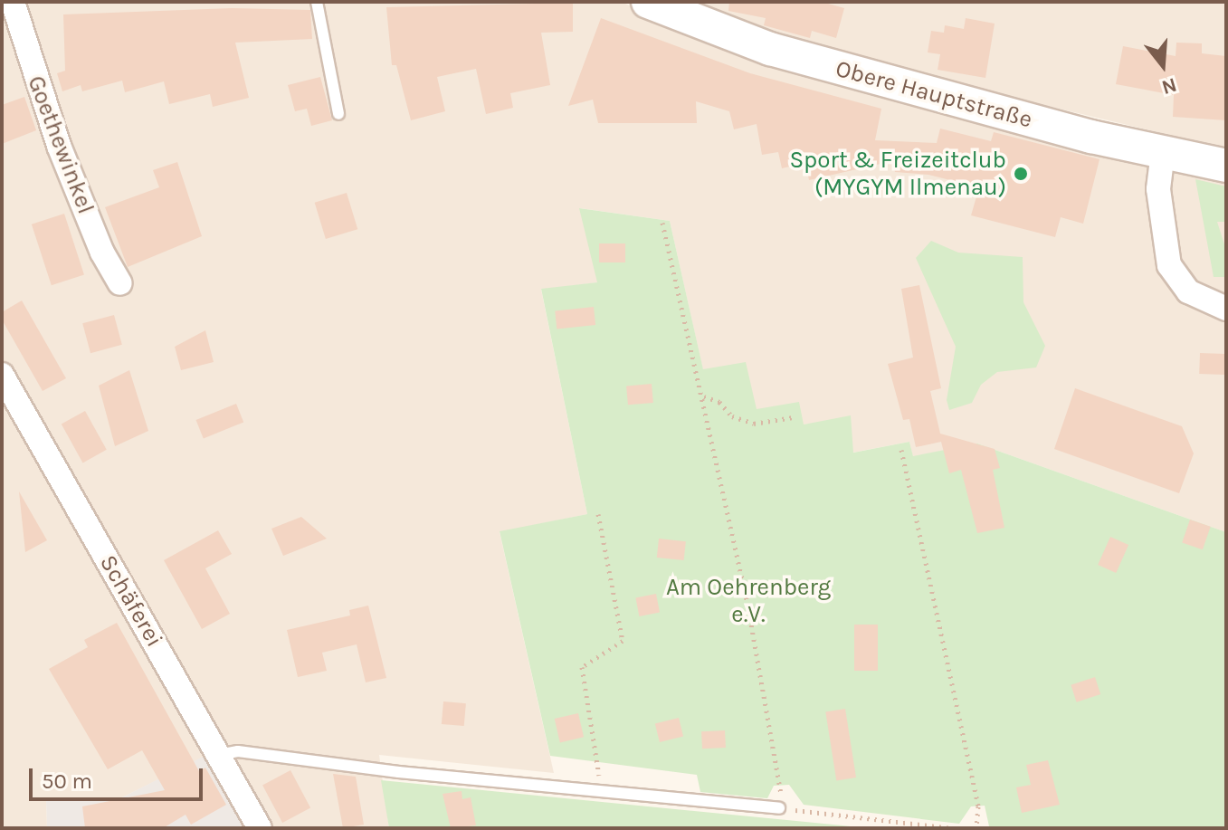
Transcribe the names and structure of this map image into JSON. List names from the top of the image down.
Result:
{
  "streets": {
    "main road": ["Obere Hauptstraße"],
    "street": ["Goethewinkel", "Schäferei"]
  },
  "parks": ["Am Oehrenberg e.V."],
  "places": ["Sport & Freizeitclub (MYGYM Ilmenau)"],
  "scale_bar": "50 m",
  "north": "bottom"
}
